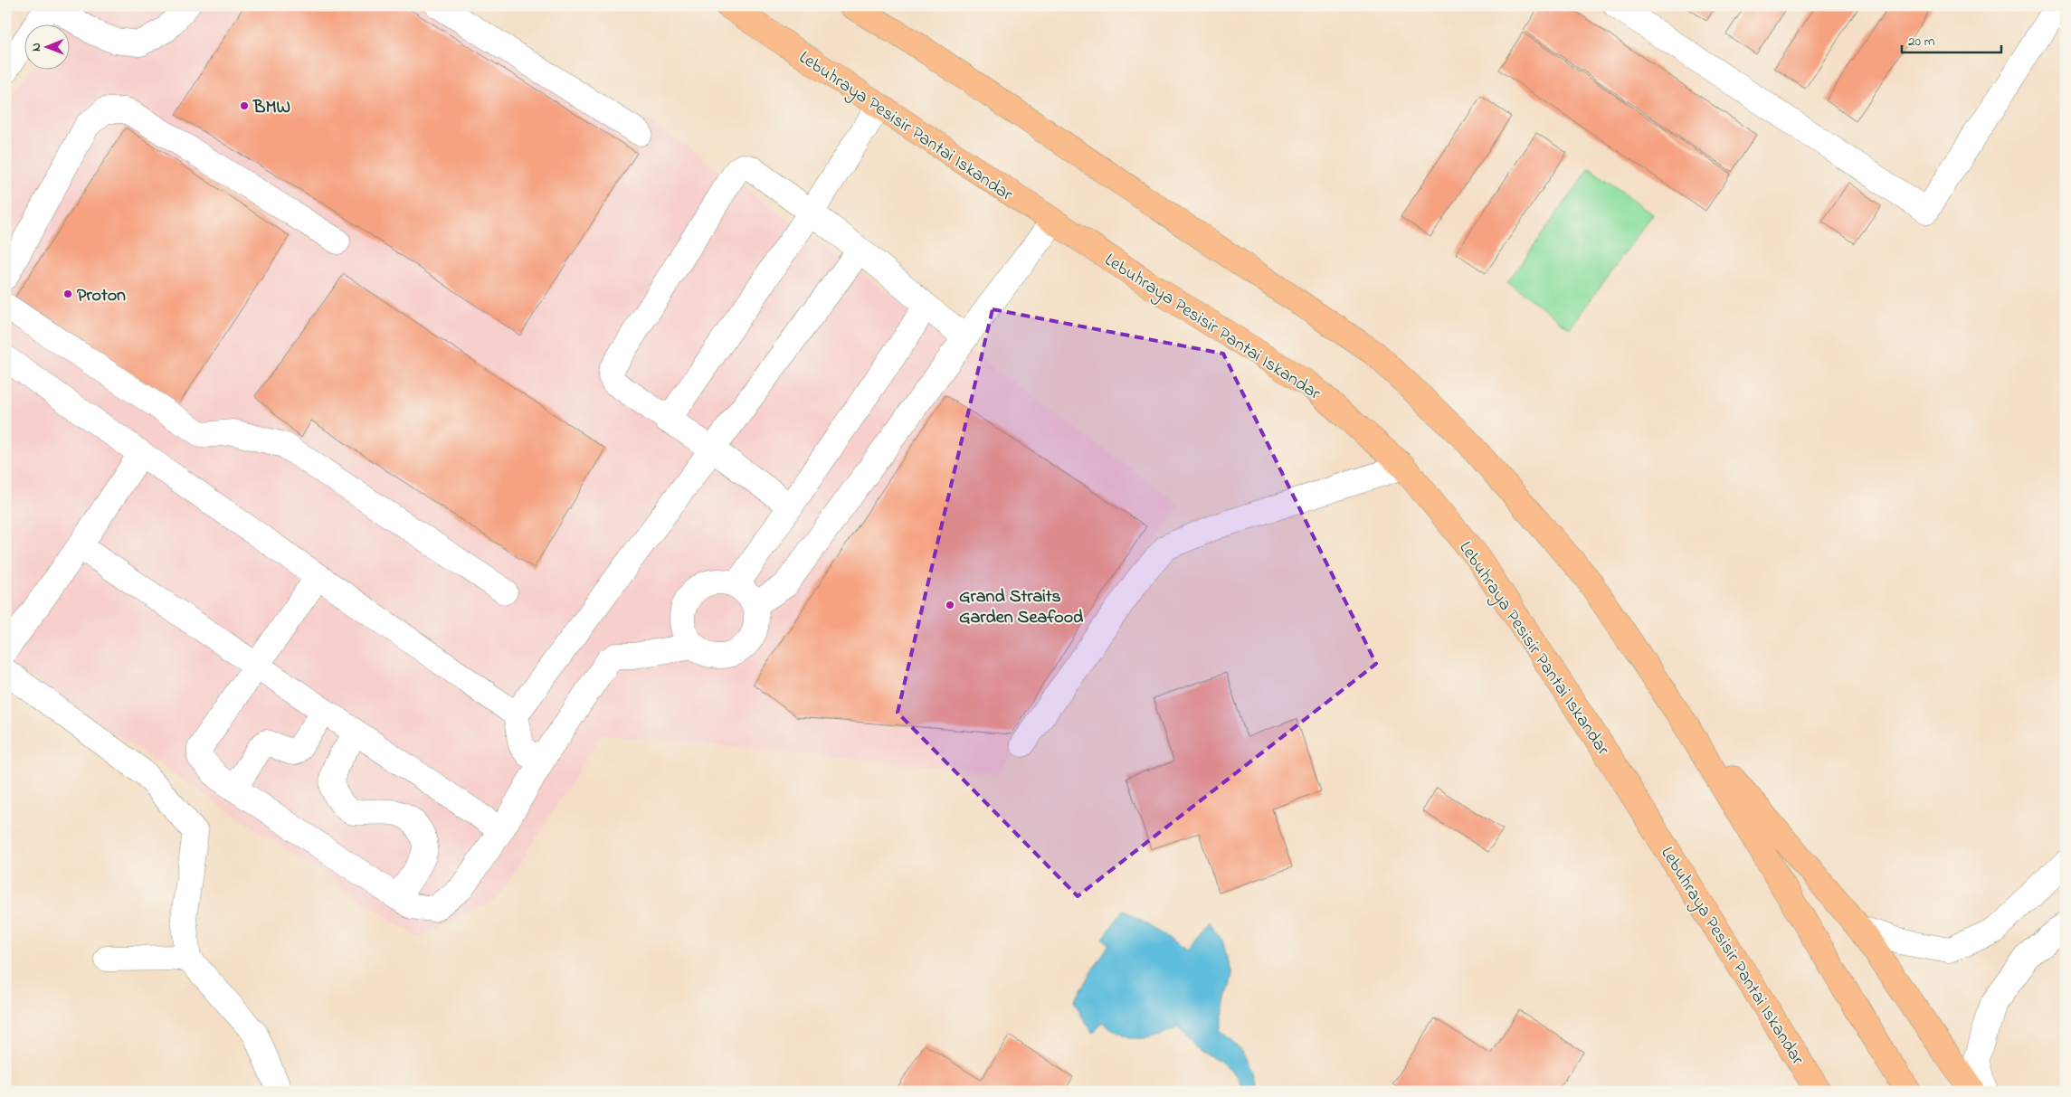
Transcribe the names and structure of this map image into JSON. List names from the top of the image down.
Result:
{
  "streets": {
    "highway": ["Lebuhraya Pesisir Pantai Iskandar"]
  },
  "places": ["BMW", "Proton", "Grand Straits Garden Seafood"],
  "scale_bar": "20 m",
  "north": "left"
}
